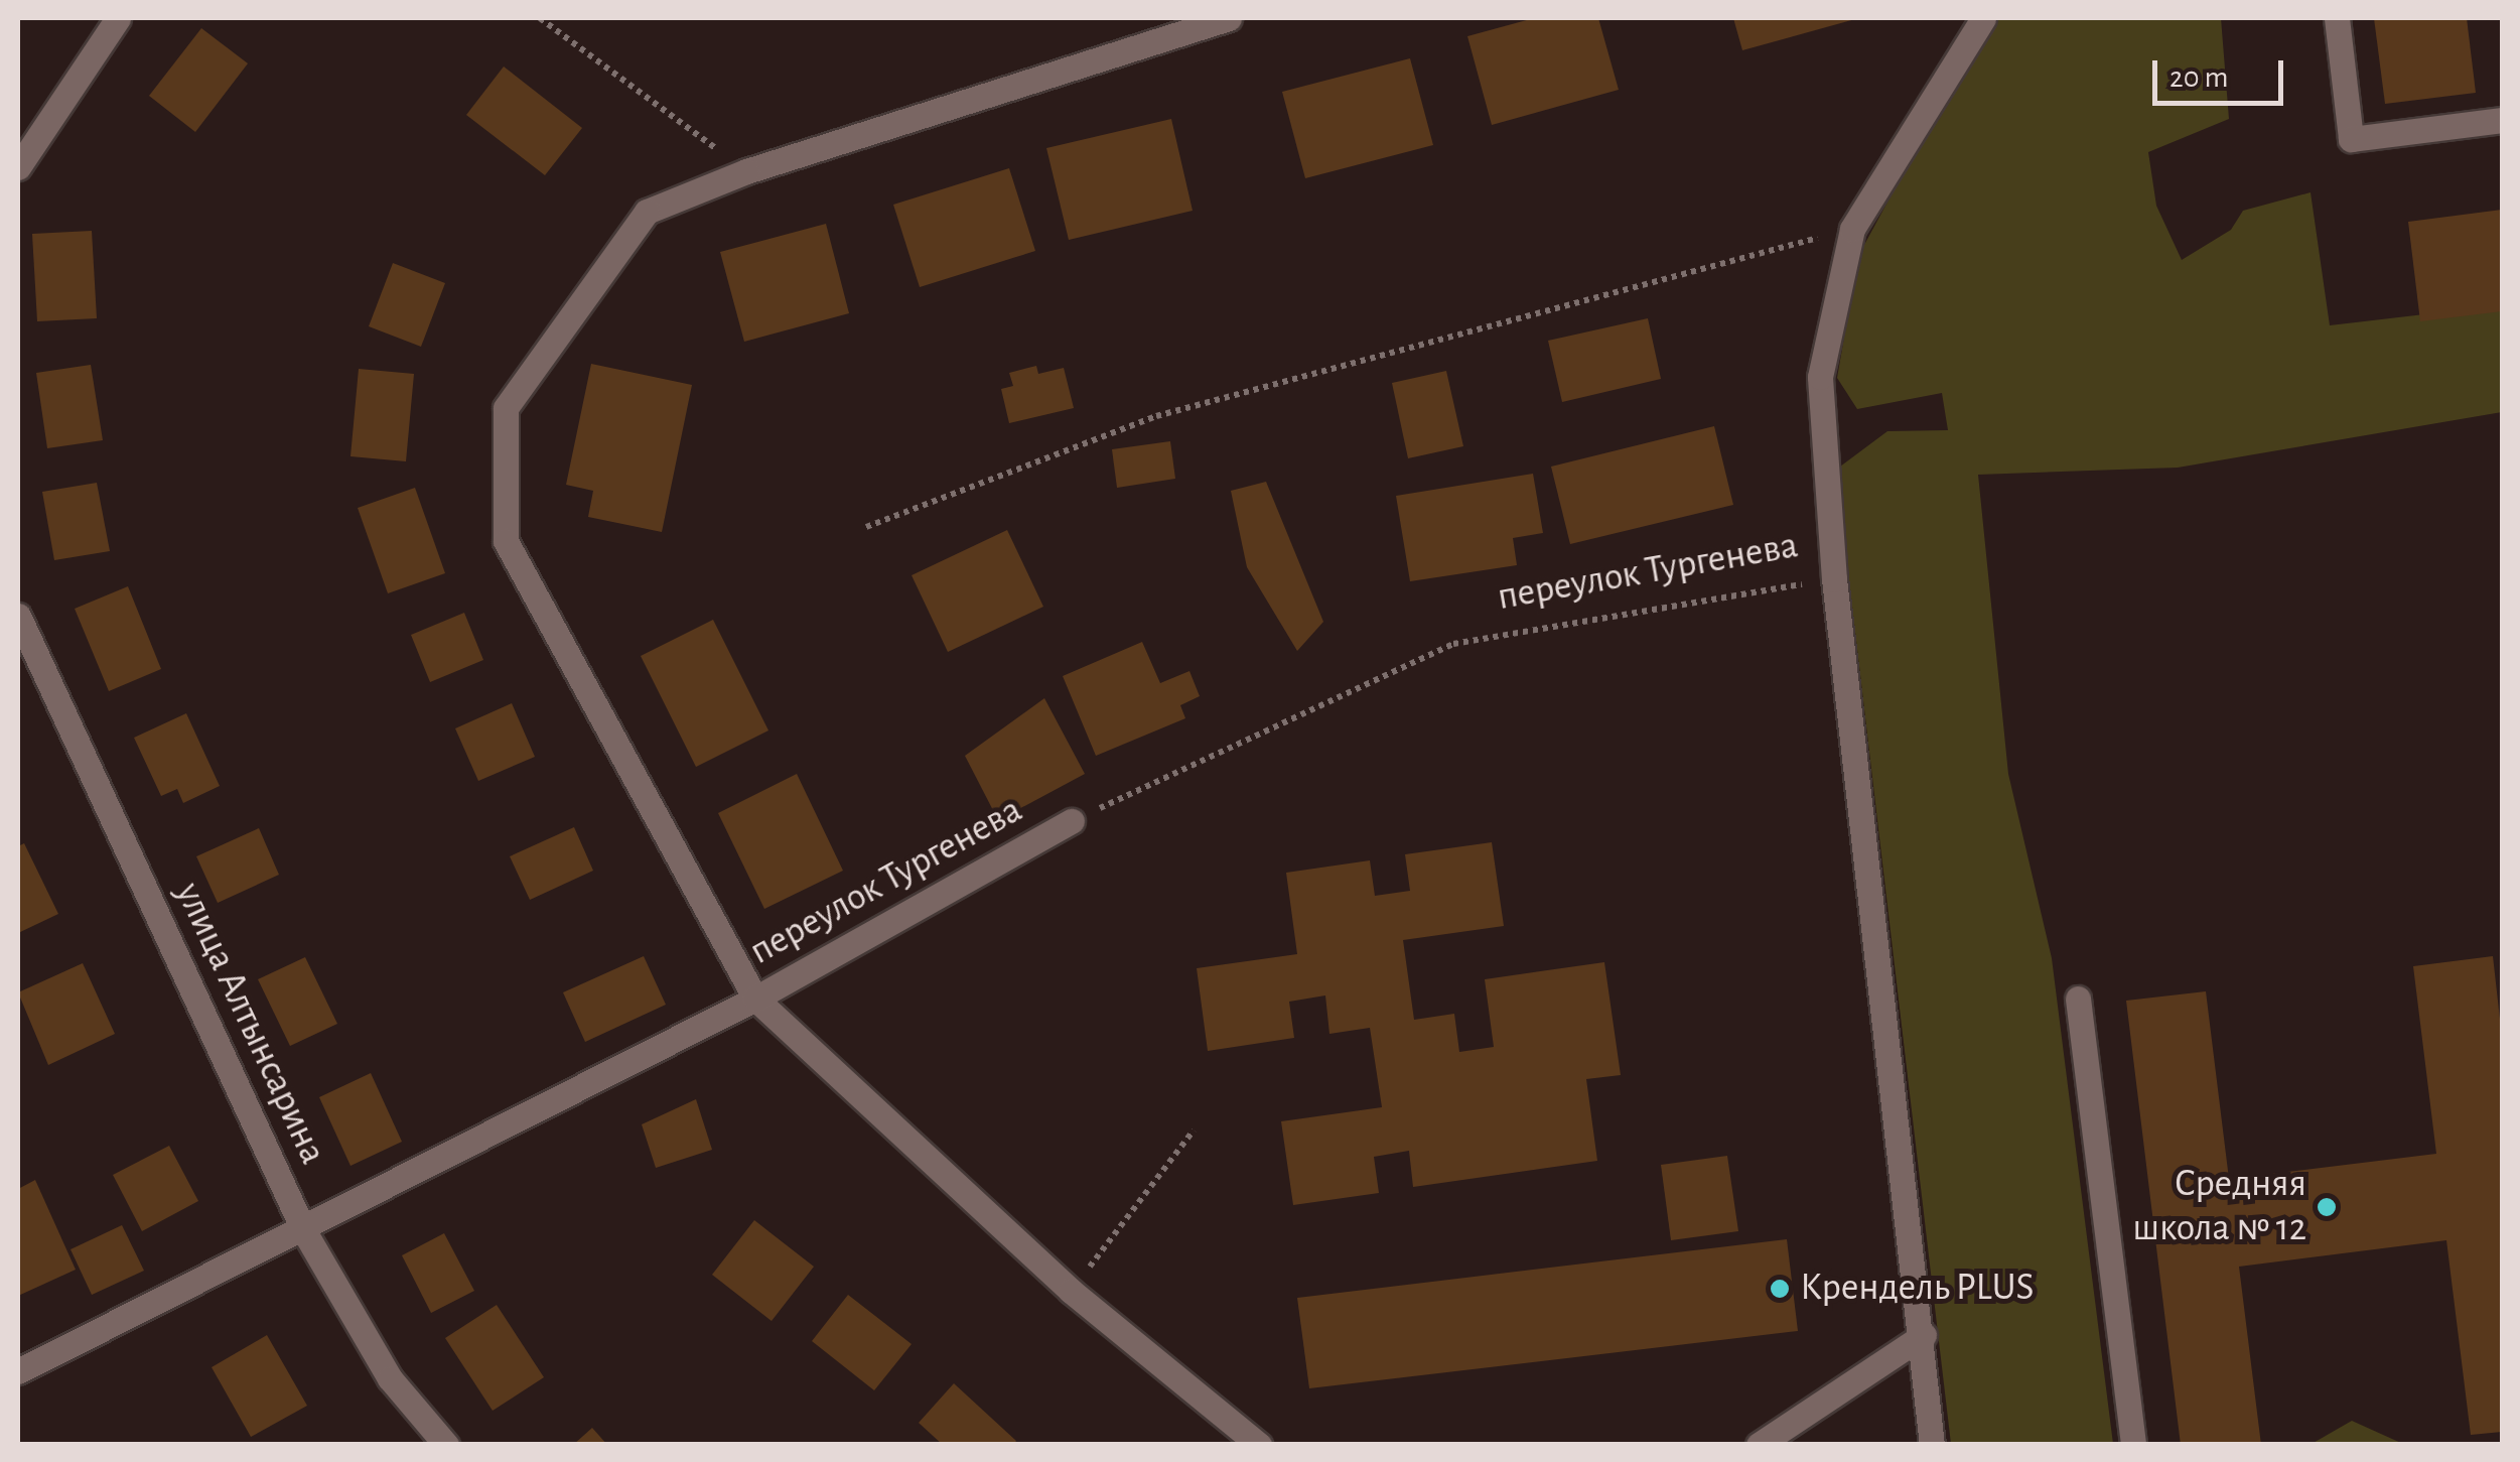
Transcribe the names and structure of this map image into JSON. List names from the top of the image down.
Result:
{
  "streets": {
    "lane": ["переулок Тургенева", "улица Алтынсарина"]
  },
  "crossings": [
    ["переулок Тургенева", "улица Алтынсарина"]
  ],
  "places": ["Средняя школа № 12", "Крендель PLUS"],
  "scale_bar": "20 m"
}
